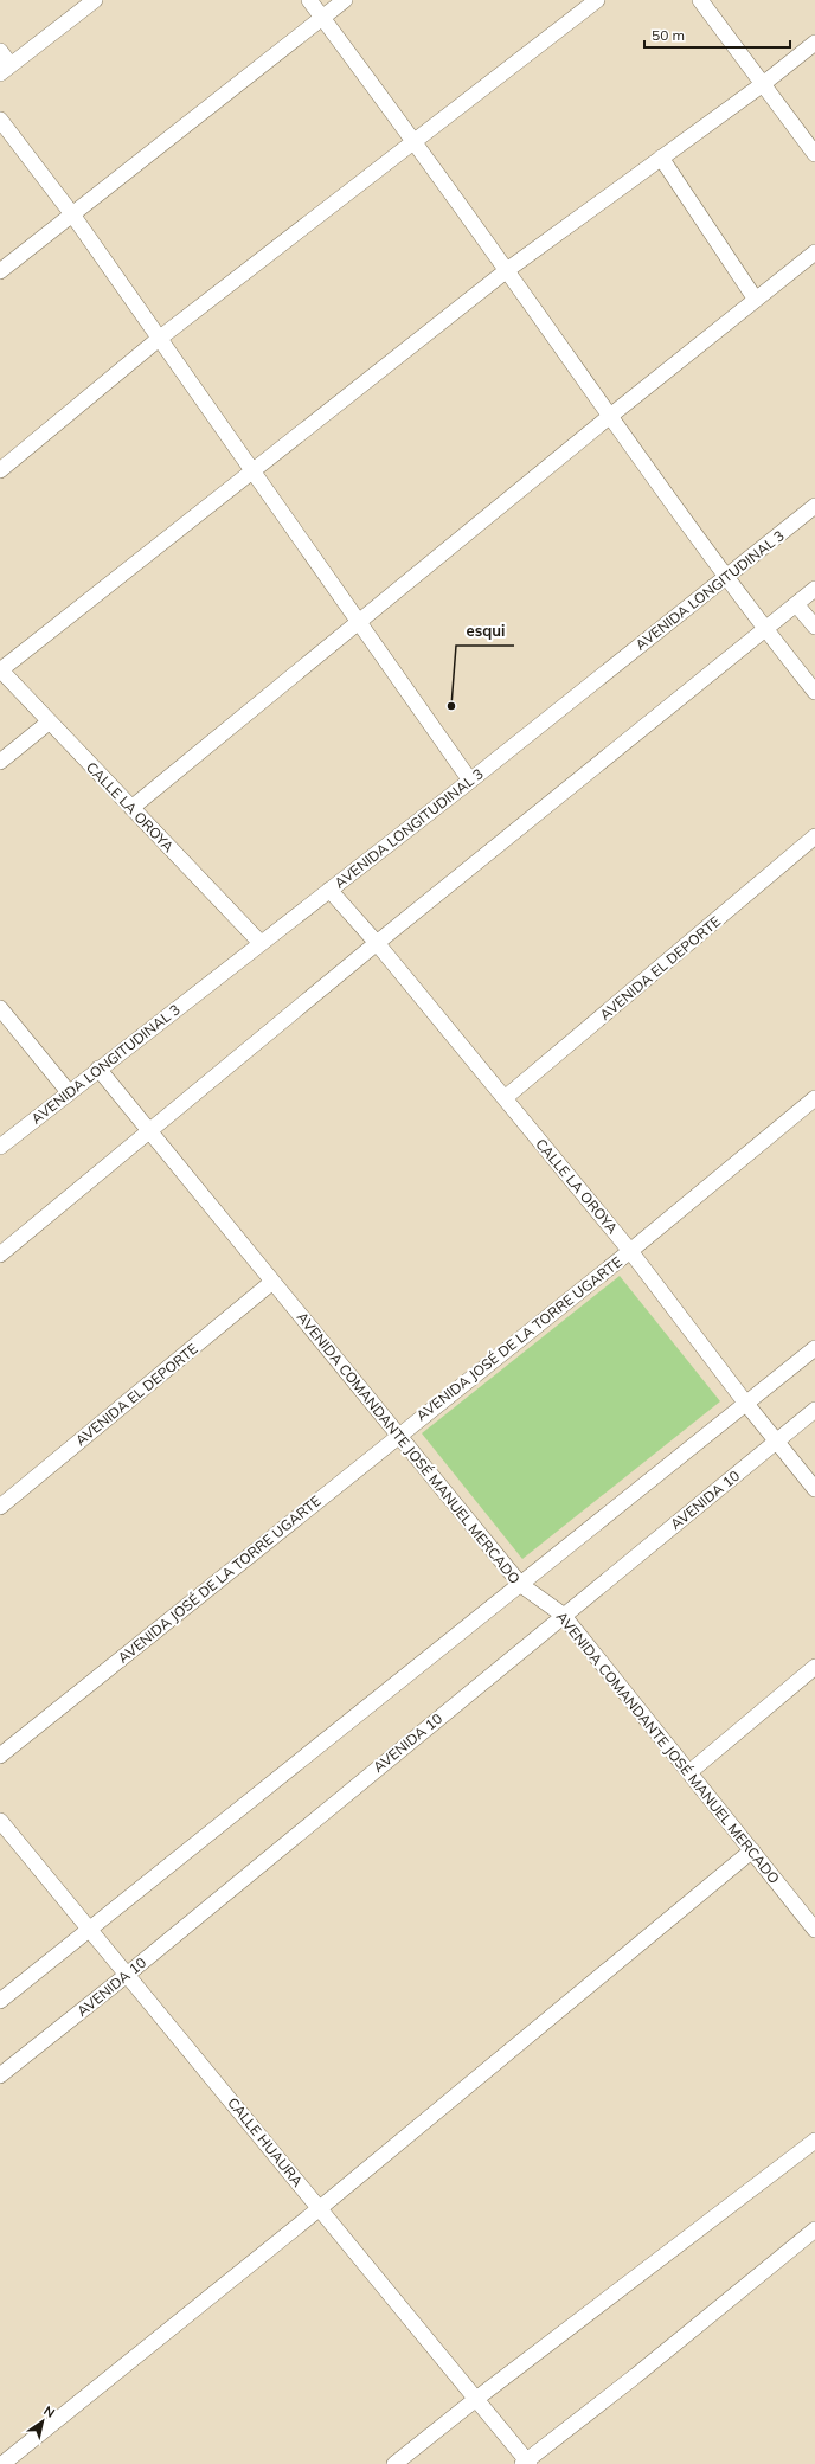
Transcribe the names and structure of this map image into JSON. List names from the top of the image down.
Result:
{
  "streets": {
    "street": [
      "AVENIDA LONGITUDINAL 3",
      "CALLE LA OROYA",
      "AVENIDA EL DEPORTE",
      "AVENIDA JOSÉ DE LA TORRE UGARTE",
      "AVENIDA COMANDANTE JOSÉ MANUEL MERCADO",
      "AVENIDA 10",
      "CALLE HUAURA"
    ]
  },
  "crossings": [
    ["AVENIDA LONGITUDINAL 3", "CALLE LA OROYA"],
    ["AVENIDA LONGITUDINAL 3", "AVENIDA COMANDANTE JOSÉ MANUEL MERCADO"],
    ["CALLE LA OROYA", "AVENIDA EL DEPORTE"],
    ["CALLE LA OROYA", "AVENIDA JOSÉ DE LA TORRE UGARTE"],
    ["CALLE LA OROYA", "AVENIDA 10"],
    ["AVENIDA EL DEPORTE", "AVENIDA COMANDANTE JOSÉ MANUEL MERCADO"],
    ["AVENIDA JOSÉ DE LA TORRE UGARTE", "AVENIDA COMANDANTE JOSÉ MANUEL MERCADO"],
    ["AVENIDA COMANDANTE JOSÉ MANUEL MERCADO", "AVENIDA 10"],
    ["AVENIDA 10", "CALLE HUAURA"]
  ],
  "places": ["esqui"],
  "scale_bar": "50 m",
  "north": "top right"
}
